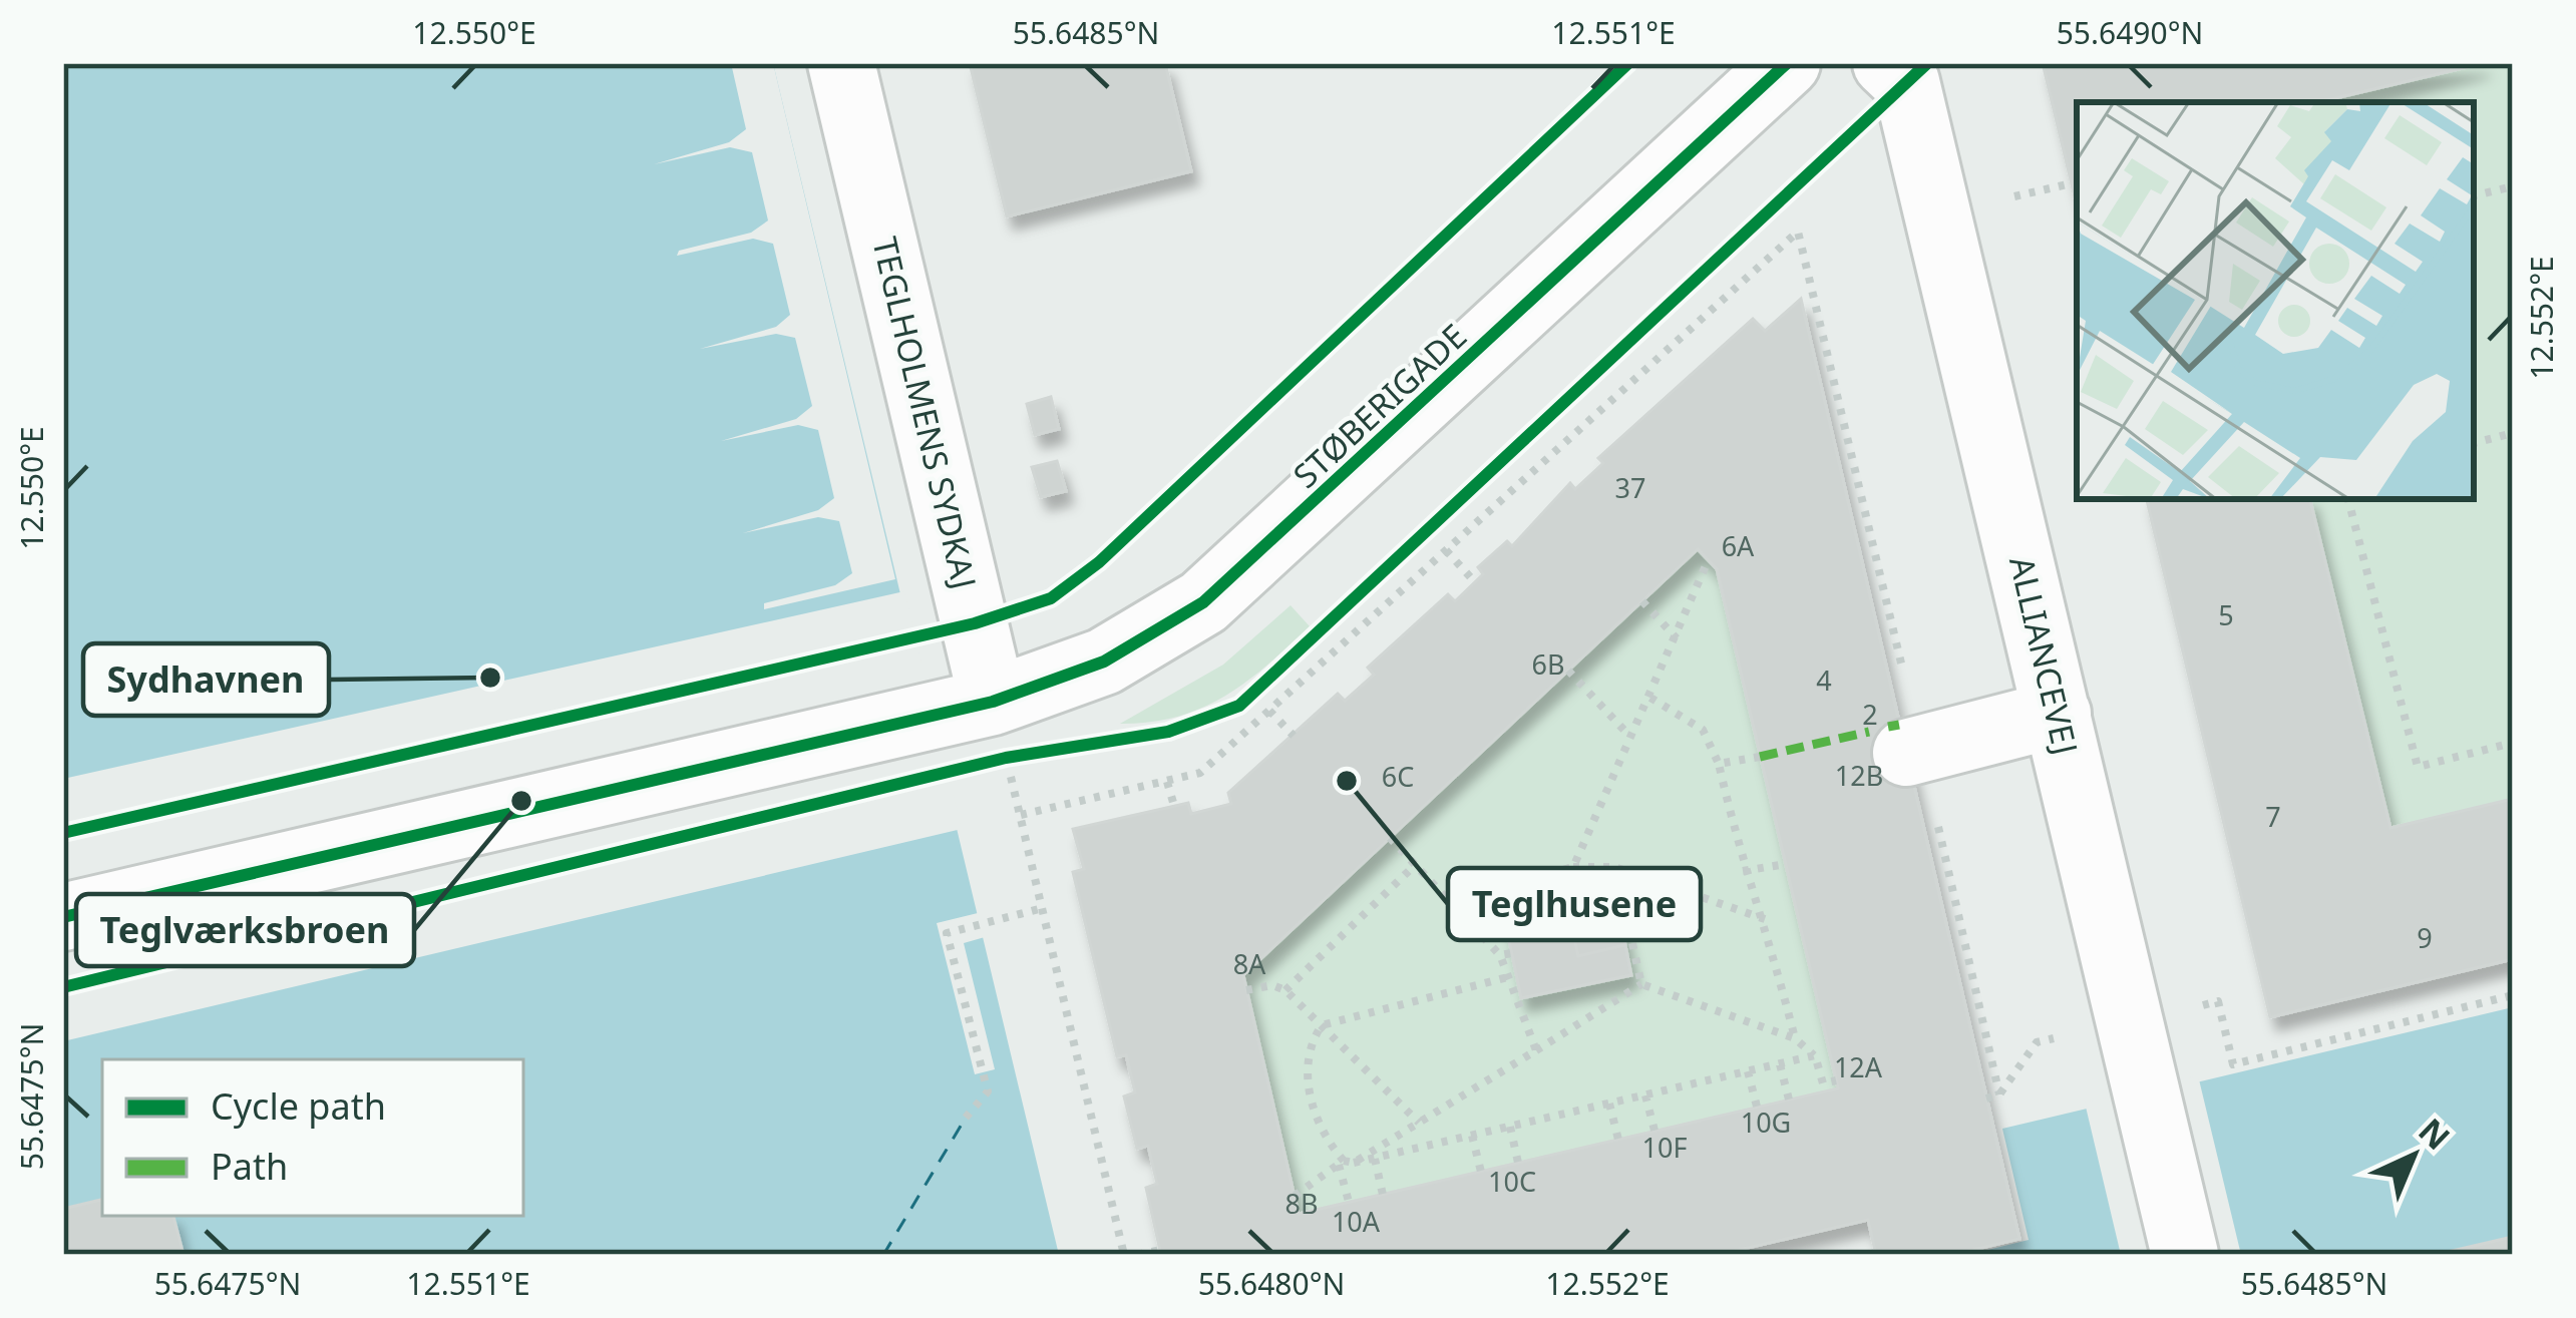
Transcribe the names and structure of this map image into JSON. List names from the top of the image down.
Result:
{
  "streets": {
    "street": ["STØBERIGADE", "TEGLHOLMENS SYDKAJ", "ALLIANCEVEJ"]
  },
  "crossings": [
    ["STØBERIGADE", "TEGLHOLMENS SYDKAJ"]
  ],
  "places": ["Sydhavnen", "Teglhusene", "Teglværksbroen"],
  "house_numbers": [
    "37",
    "6A",
    "5",
    "6B",
    "4",
    "2",
    "12B",
    "6C",
    "7",
    "9",
    "8A",
    "12A",
    "10G",
    "10F",
    "10C",
    "8B",
    "10A"
  ],
  "legend": ["Cycle path", "Path"],
  "north": "top right",
  "coordinates": [
    "12.550°E",
    "55.6485°N",
    "12.551°E",
    "55.6490°N",
    "12.552°E",
    "55.6475°N",
    "55.6480°N"
  ]
}
